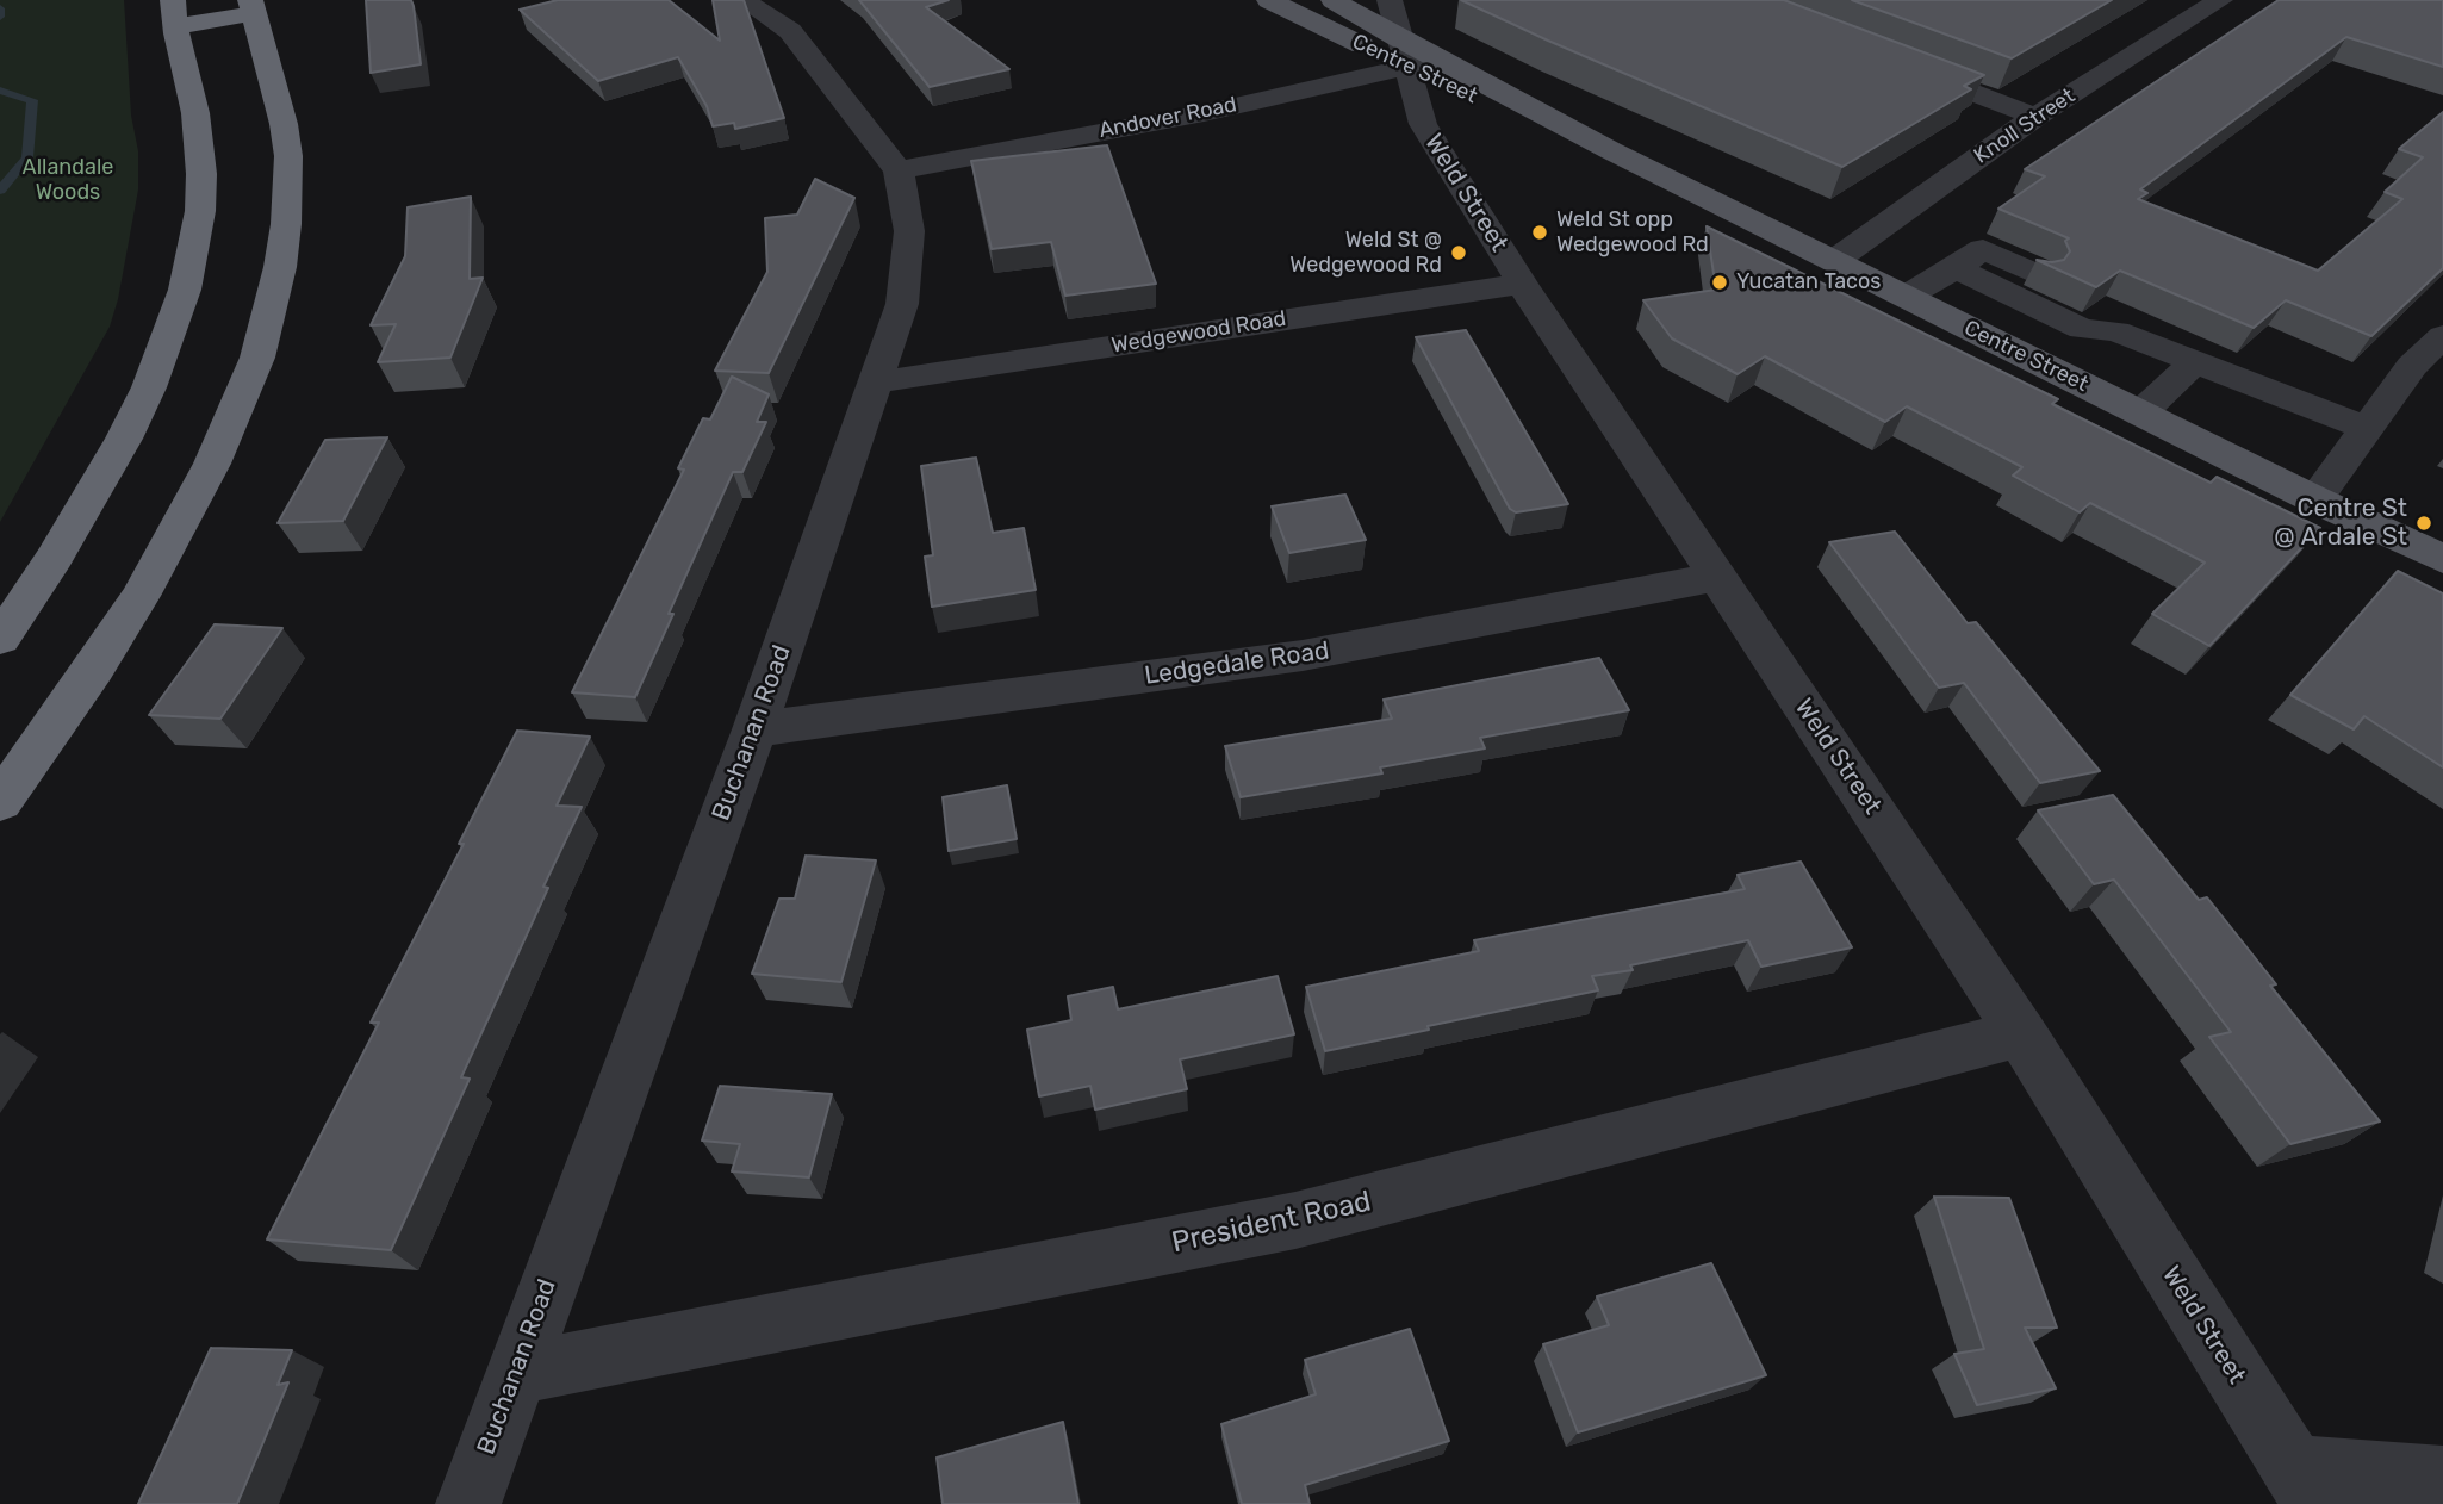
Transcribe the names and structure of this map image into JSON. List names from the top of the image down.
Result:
{
  "streets": {
    "main road": ["Centre Street"],
    "street": [
      "Andover Road",
      "Knoll Street",
      "Weld Street",
      "Wedgewood Road",
      "Ledgedale Road",
      "Buchanan Road",
      "President Road"
    ]
  },
  "crossings": [
    ["Centre Street", "Andover Road"],
    ["Centre Street", "Knoll Street"],
    ["Centre Street", "Weld Street"],
    ["Andover Road", "Weld Street"],
    ["Andover Road", "Buchanan Road"],
    ["Weld Street", "Wedgewood Road"],
    ["Weld Street", "Ledgedale Road"],
    ["Weld Street", "President Road"],
    ["Wedgewood Road", "Buchanan Road"],
    ["Ledgedale Road", "Buchanan Road"],
    ["Buchanan Road", "President Road"]
  ],
  "parks": ["Allandale Woods"],
  "places": [
    "Weld St opp Wedgewood Rd",
    "Weld St @ Wedgewood Rd",
    "Yucatan Tacos",
    "Centre St @ Ardale St"
  ]
}
